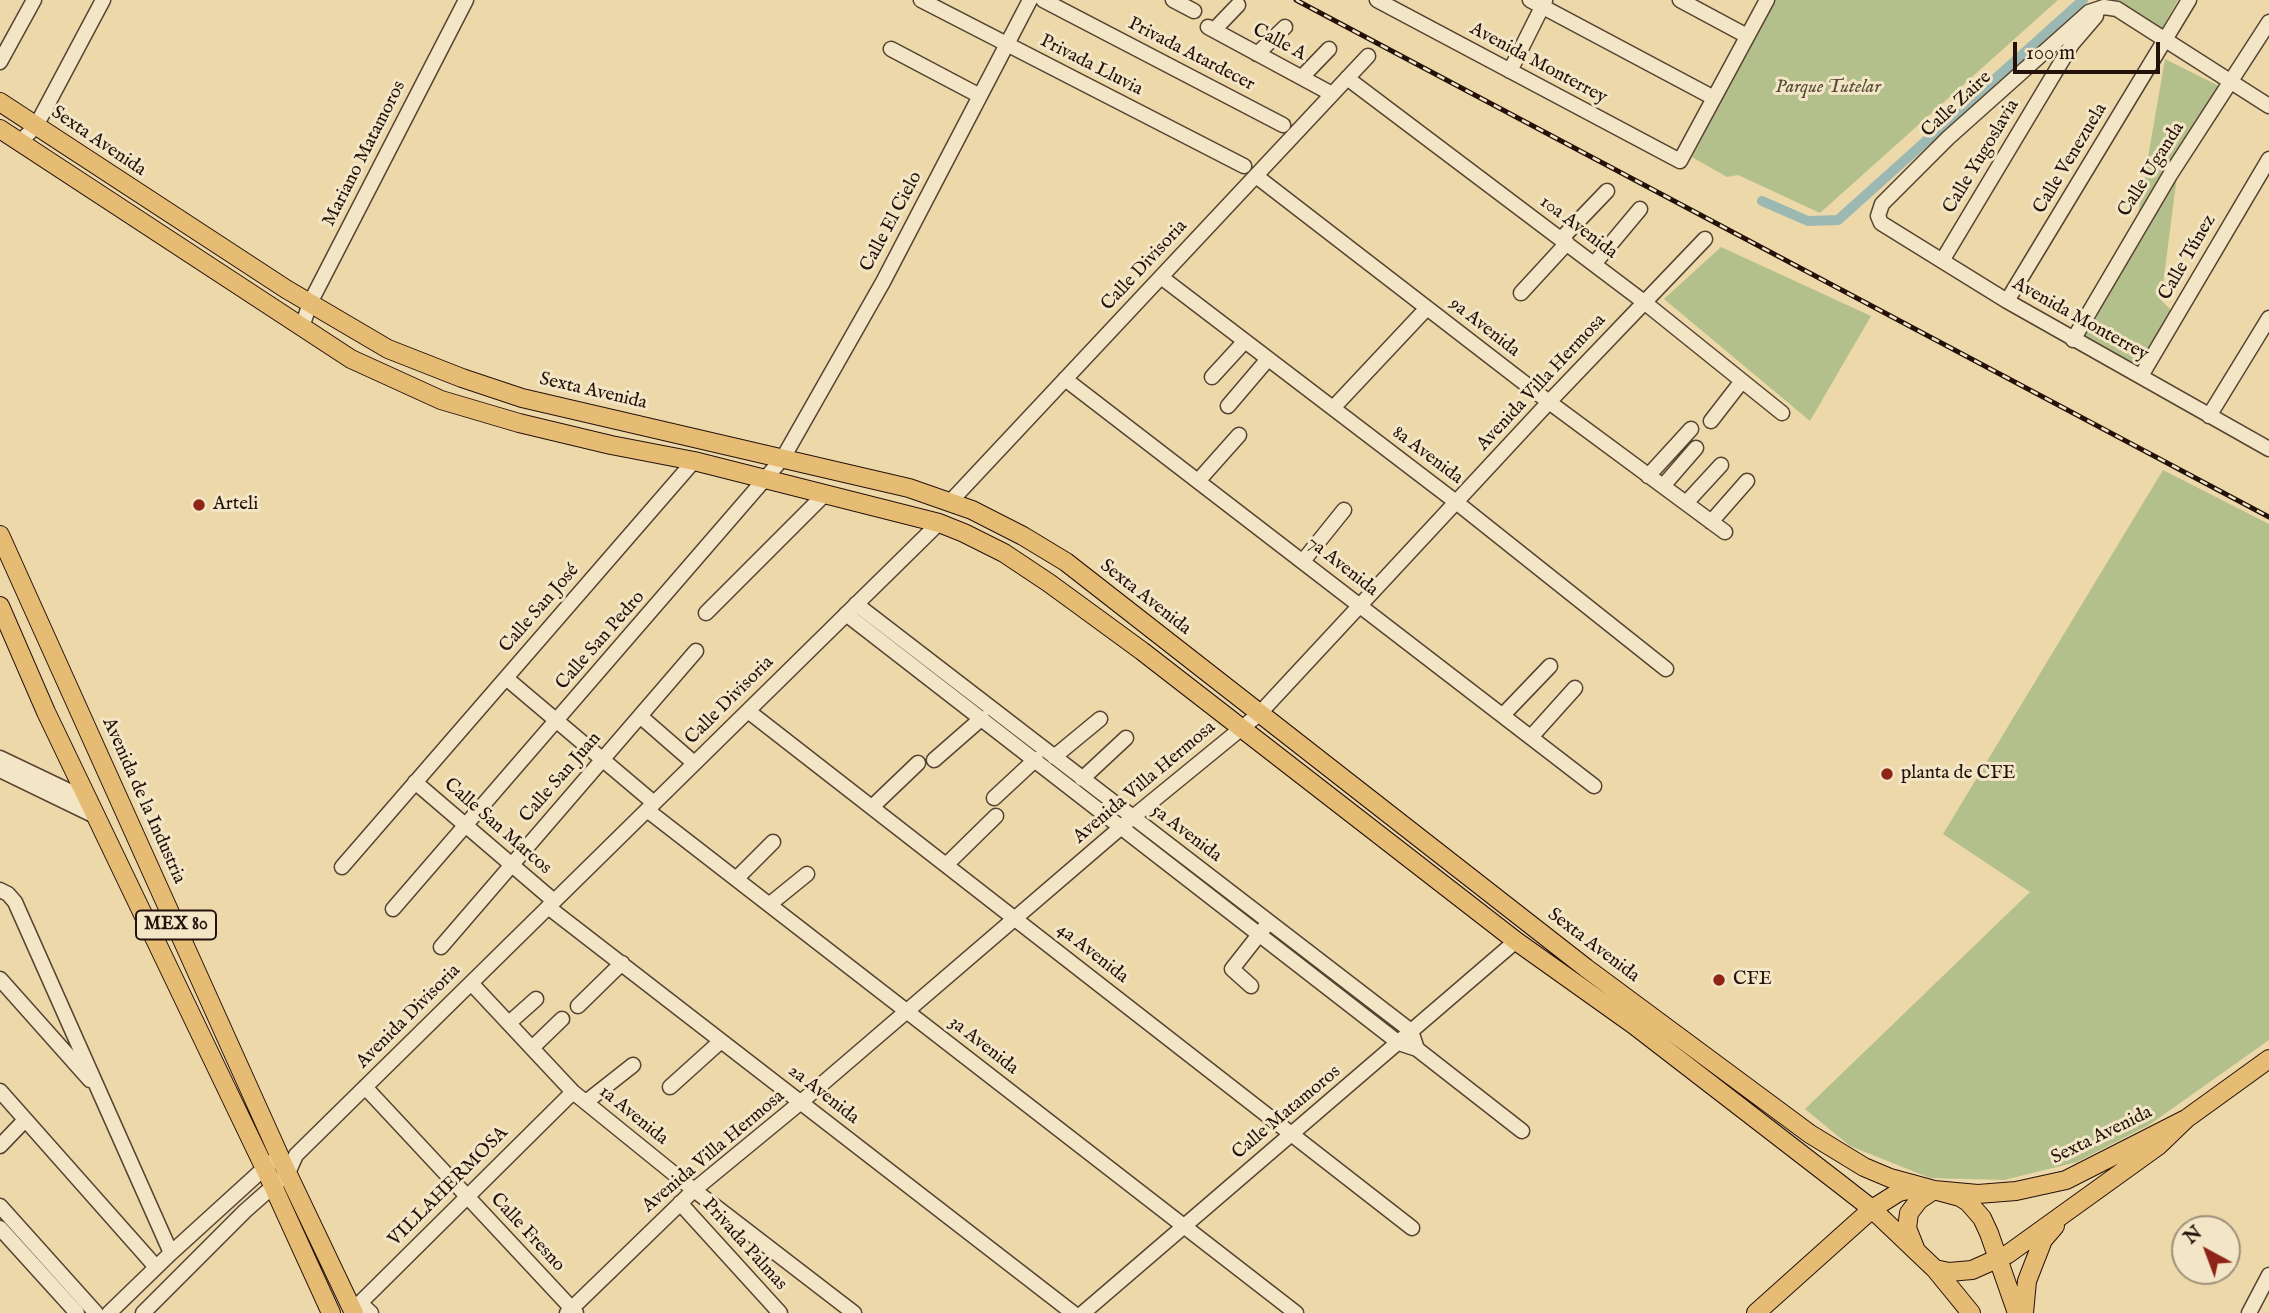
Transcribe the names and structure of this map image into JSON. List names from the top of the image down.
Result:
{
  "streets": {
    "main road": ["Sexta Avenida", "Avenida de la Industria", "MEX 80"],
    "street": [
      "Calle A",
      "Privada Atardecer",
      "Avenida Monterrey",
      "Privada Lluvia",
      "Calle Zaire",
      "Mariano Matamoros",
      "Calle Yugoslavia",
      "Calle Venezuela",
      "Calle Uganda",
      "Calle El Cielo",
      "10a Avenida",
      "Calle Túnez",
      "Calle Divisoria",
      "9a Avenida",
      "Avenida Villa Hermosa",
      "8a Avenida",
      "7a Avenida",
      "Calle San José",
      "Calle San Pedro",
      "Calle San Juan",
      "Calle San Marcos",
      "5a Avenida",
      "4a Avenida",
      "Avenida Divisoria",
      "3a Avenida",
      "2a Avenida",
      "Calle Matamoros",
      "1a Avenida",
      "VILLAHERMOSA",
      "Calle Fresno",
      "Privada Palmas"
    ]
  },
  "crossings": [
    ["Calle A", "Calle Divisoria"],
    ["Avenida Monterrey", "Calle Zaire"],
    ["Avenida Monterrey", "Calle Yugoslavia"],
    ["Avenida Monterrey", "Calle Venezuela"],
    ["Avenida Monterrey", "Calle Uganda"],
    ["Avenida Monterrey", "Calle Túnez"],
    ["Privada Lluvia", "Calle El Cielo"],
    ["Privada Lluvia", "Calle Divisoria"],
    ["Privada Lluvia", "9a Avenida"],
    ["Calle Zaire", "Calle Yugoslavia"],
    ["Sexta Avenida", "Mariano Matamoros"],
    ["Sexta Avenida", "Calle El Cielo"],
    ["Sexta Avenida", "Calle Divisoria"],
    ["Sexta Avenida", "Avenida Villa Hermosa"],
    ["Sexta Avenida", "Calle San José"],
    ["Sexta Avenida", "Calle San Pedro"],
    ["Sexta Avenida", "Calle Matamoros"],
    ["Calle El Cielo", "Calle San Pedro"],
    ["10a Avenida", "Calle Divisoria"],
    ["10a Avenida", "Avenida Villa Hermosa"],
    ["Calle Divisoria", "9a Avenida"],
    ["Calle Divisoria", "8a Avenida"],
    ["Calle Divisoria", "7a Avenida"],
    ["Calle Divisoria", "Calle San Marcos"],
    ["Calle Divisoria", "5a Avenida"],
    ["Calle Divisoria", "4a Avenida"],
    ["Calle Divisoria", "Avenida Divisoria"],
    ["Calle Divisoria", "3a Avenida"],
    ["Calle Divisoria", "2a Avenida"],
    ["9a Avenida", "Avenida Villa Hermosa"],
    ["Avenida Villa Hermosa", "8a Avenida"],
    ["Avenida Villa Hermosa", "7a Avenida"],
    ["Avenida Villa Hermosa", "5a Avenida"],
    ["Avenida Villa Hermosa", "4a Avenida"],
    ["Avenida Villa Hermosa", "3a Avenida"],
    ["Avenida Villa Hermosa", "2a Avenida"],
    ["Avenida Villa Hermosa", "1a Avenida"],
    ["Avenida Villa Hermosa", "Calle Fresno"],
    ["Avenida Villa Hermosa", "Privada Palmas"],
    ["Calle San José", "Calle San Marcos"],
    ["Calle San José", "3a Avenida"],
    ["Calle San Pedro", "Calle San Marcos"],
    ["Calle San Pedro", "3a Avenida"],
    ["Calle San Juan", "Calle San Marcos"],
    ["Calle San Juan", "3a Avenida"],
    ["Avenida de la Industria", "Avenida Divisoria"],
    ["Avenida de la Industria", "VILLAHERMOSA"],
    ["Calle San Marcos", "Avenida Divisoria"],
    ["Calle San Marcos", "2a Avenida"],
    ["5a Avenida", "Calle Matamoros"],
    ["MEX 80", "Avenida Divisoria"],
    ["4a Avenida", "Calle Matamoros"],
    ["Avenida Divisoria", "2a Avenida"],
    ["Avenida Divisoria", "1a Avenida"],
    ["Avenida Divisoria", "Calle Fresno"],
    ["3a Avenida", "Calle Matamoros"],
    ["1a Avenida", "VILLAHERMOSA"],
    ["VILLAHERMOSA", "Calle Fresno"]
  ],
  "parks": ["Parque Tutelar"],
  "places": ["Arteli", "planta de CFE", "CFE"],
  "scale_bar": "100 m",
  "north": "top left"
}
